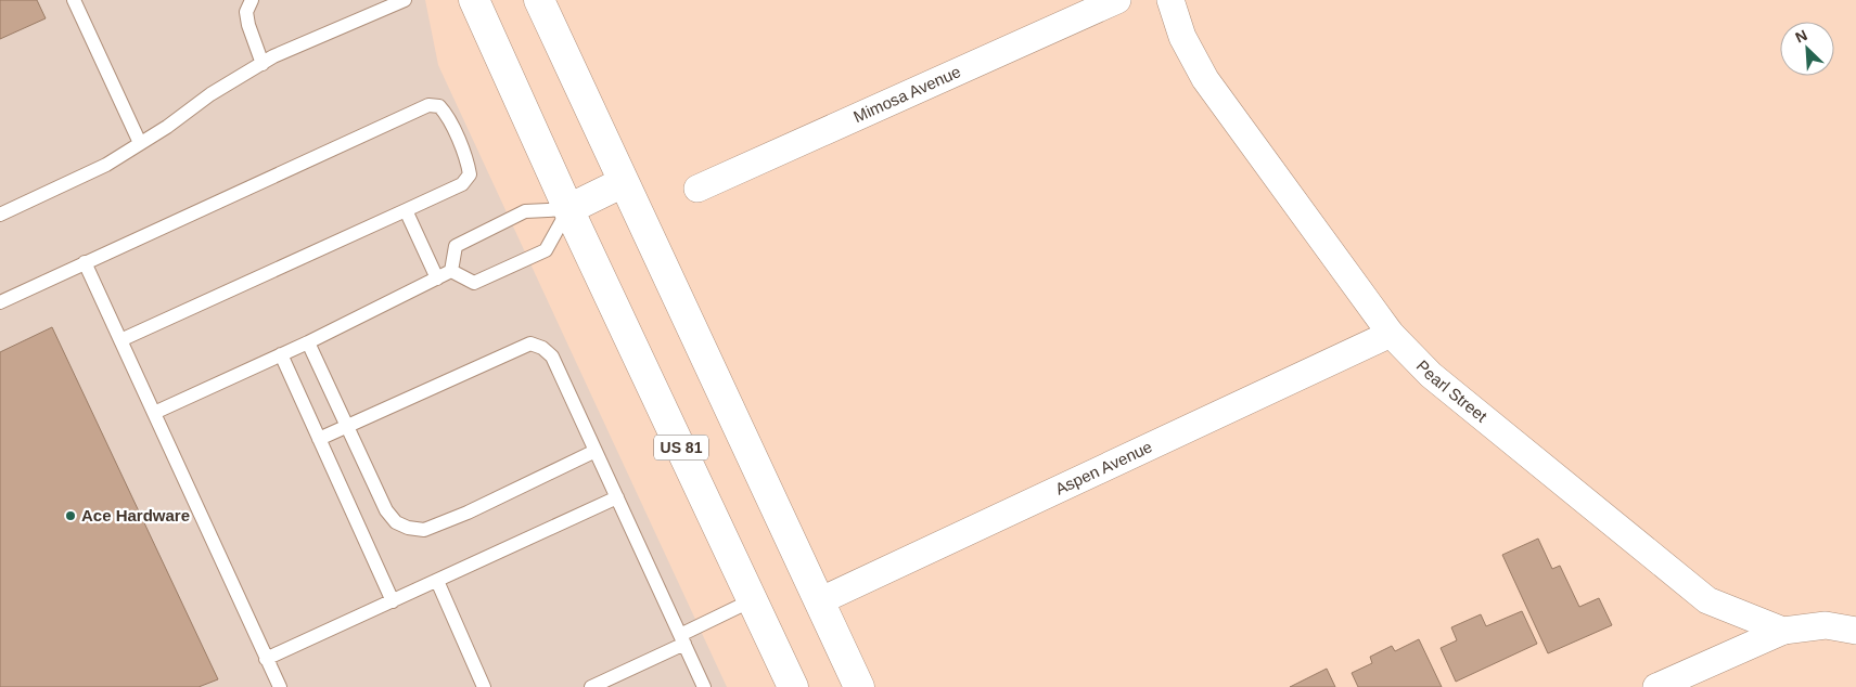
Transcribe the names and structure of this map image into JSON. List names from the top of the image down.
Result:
{
  "streets": {
    "main road": ["US 81"],
    "street": ["Mimosa Avenue", "Pearl Street", "Aspen Avenue"]
  },
  "crossings": [
    ["Pearl Street", "Aspen Avenue"]
  ],
  "places": ["Ace Hardware"],
  "north": "top left"
}
